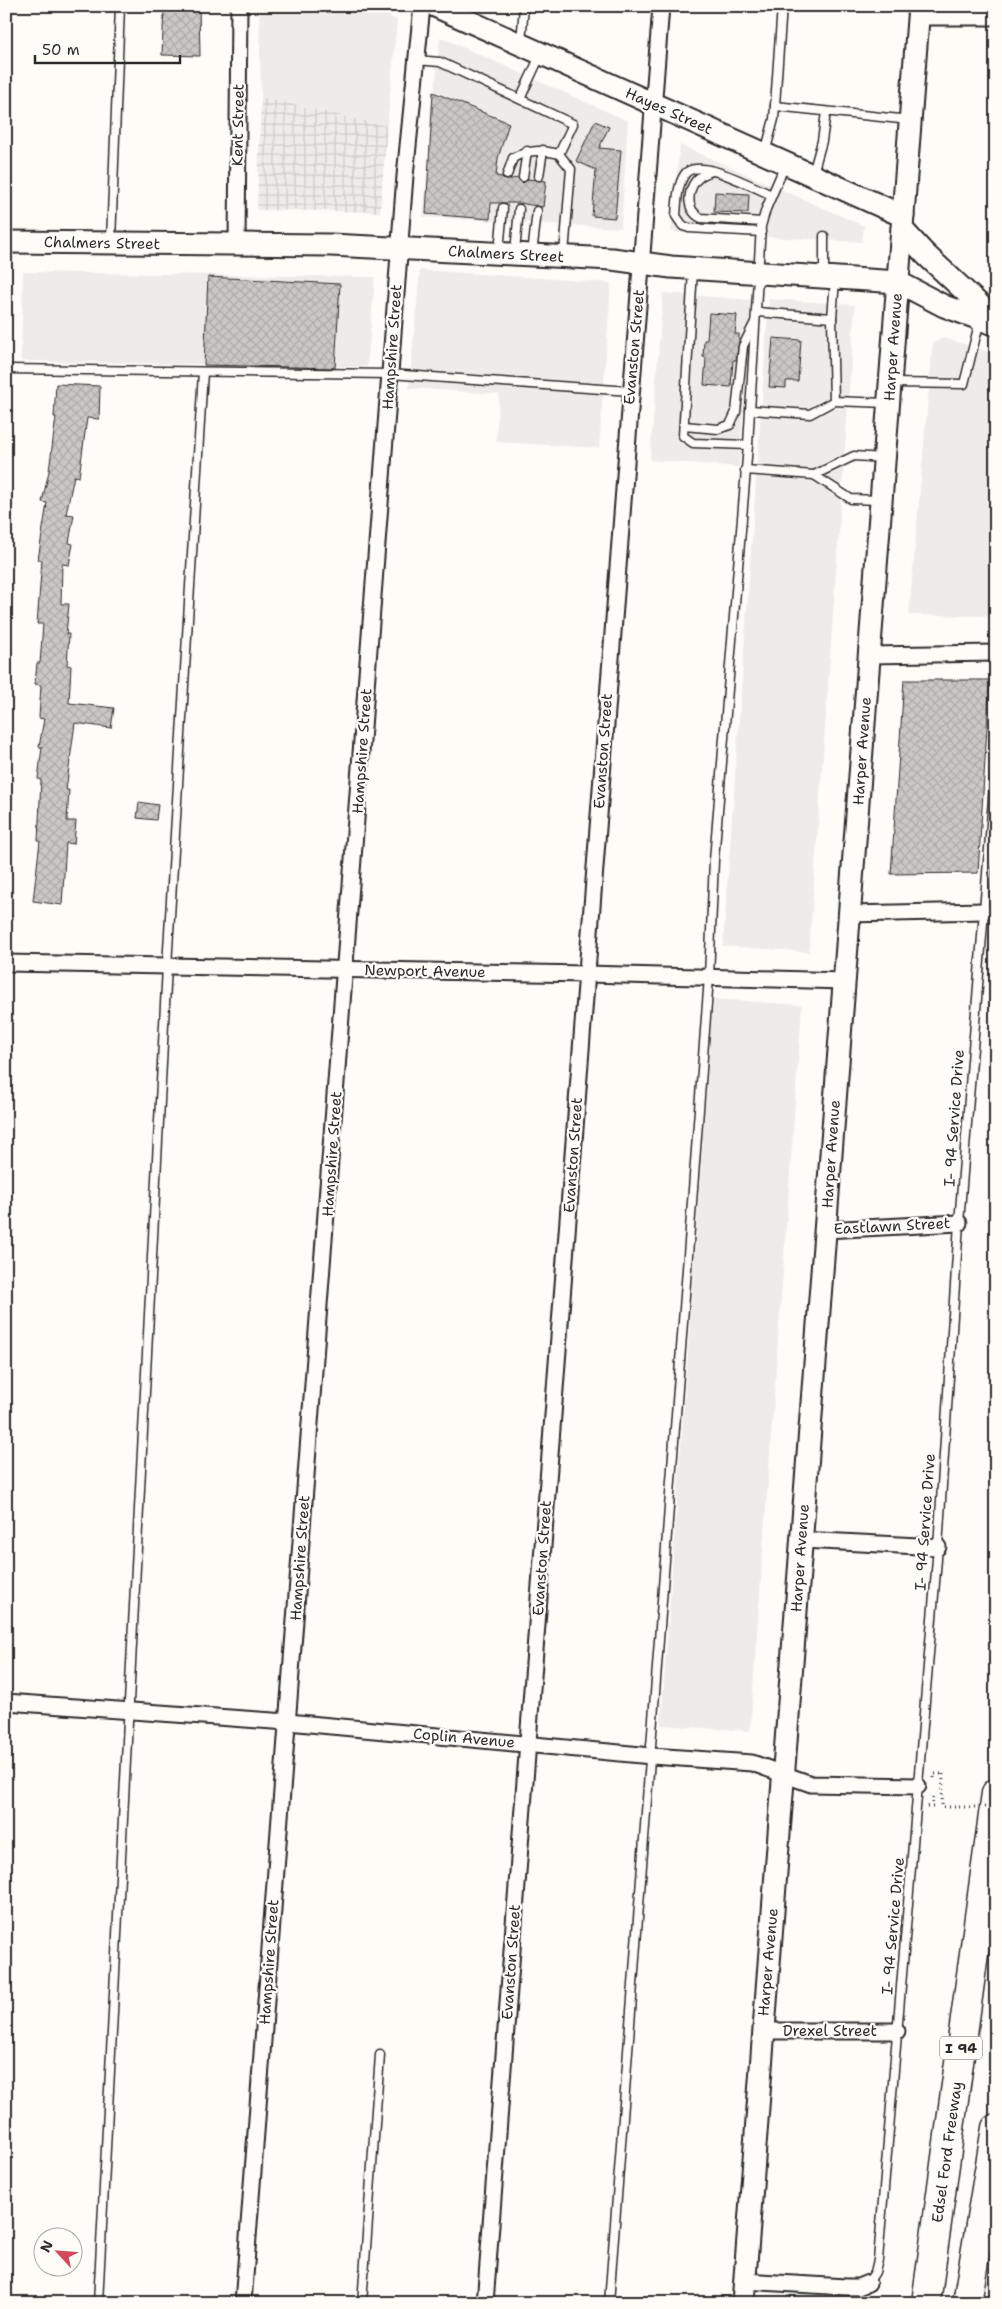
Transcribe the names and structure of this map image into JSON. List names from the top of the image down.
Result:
{
  "streets": {
    "highway": ["I 94", "Edsel Ford Freeway"],
    "main road": ["Hayes Street", "Chalmers Street", "Harper Avenue"],
    "street": [
      "Kent Street",
      "Hampshire Street",
      "Evanston Street",
      "Newport Avenue",
      "Eastlawn Street",
      "Coplin Avenue",
      "Drexel Street"
    ],
    "lane": ["I- 94 Service Drive"]
  },
  "crossings": [
    ["Hayes Street", "Chalmers Street"],
    ["Hayes Street", "Evanston Street"],
    ["Hayes Street", "Harper Avenue"],
    ["Kent Street", "Chalmers Street"],
    ["Chalmers Street", "Hampshire Street"],
    ["Chalmers Street", "Evanston Street"],
    ["Chalmers Street", "Harper Avenue"],
    ["Hampshire Street", "Newport Avenue"],
    ["Hampshire Street", "Coplin Avenue"],
    ["Evanston Street", "Newport Avenue"],
    ["Evanston Street", "Coplin Avenue"],
    ["Harper Avenue", "Newport Avenue"],
    ["Harper Avenue", "Eastlawn Street"],
    ["Harper Avenue", "Coplin Avenue"],
    ["Harper Avenue", "Drexel Street"],
    ["I- 94 Service Drive", "Eastlawn Street"],
    ["I- 94 Service Drive", "Coplin Avenue"],
    ["I- 94 Service Drive", "Drexel Street"]
  ],
  "scale_bar": "50 m",
  "north": "top left"
}
